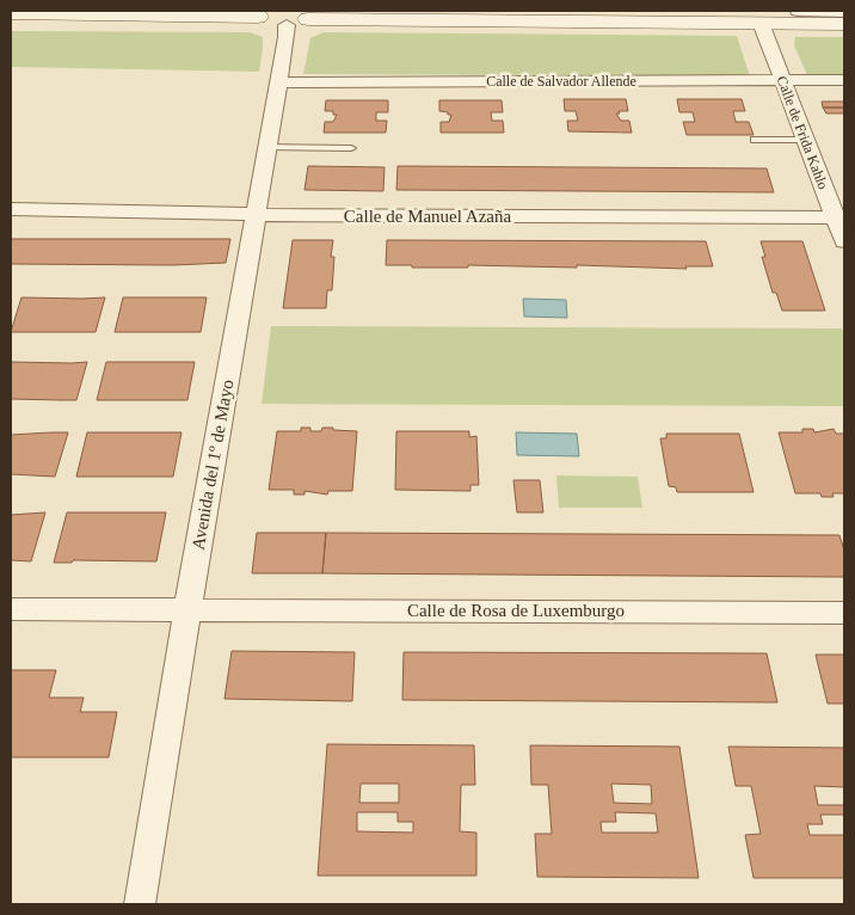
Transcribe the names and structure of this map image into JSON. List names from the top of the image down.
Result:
{
  "streets": {
    "street": [
      "Calle de Salvador Allende",
      "Calle de Frida Kahlo",
      "Calle de Manuel Azaña",
      "Avenida del 1º de Mayo",
      "Calle de Rosa de Luxemburgo"
    ]
  },
  "crossings": [
    ["Calle de Salvador Allende", "Calle de Frida Kahlo"],
    ["Calle de Salvador Allende", "Avenida del 1º de Mayo"],
    ["Calle de Frida Kahlo", "Calle de Manuel Azaña"],
    ["Calle de Manuel Azaña", "Avenida del 1º de Mayo"],
    ["Avenida del 1º de Mayo", "Calle de Rosa de Luxemburgo"]
  ]
}
